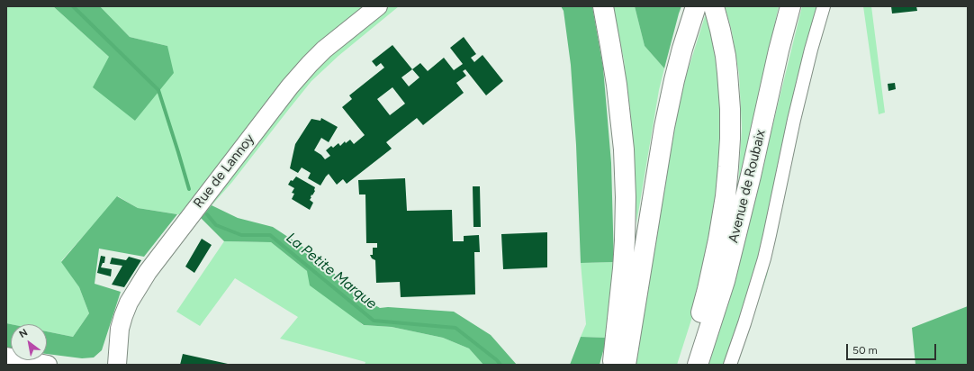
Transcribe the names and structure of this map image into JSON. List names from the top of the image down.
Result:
{
  "streets": {
    "highway": ["Avenue de Roubaix"],
    "main road": ["Rue de Lannoy"]
  },
  "water": ["La Petite Marque"],
  "scale_bar": "50 m",
  "north": "top left"
}
